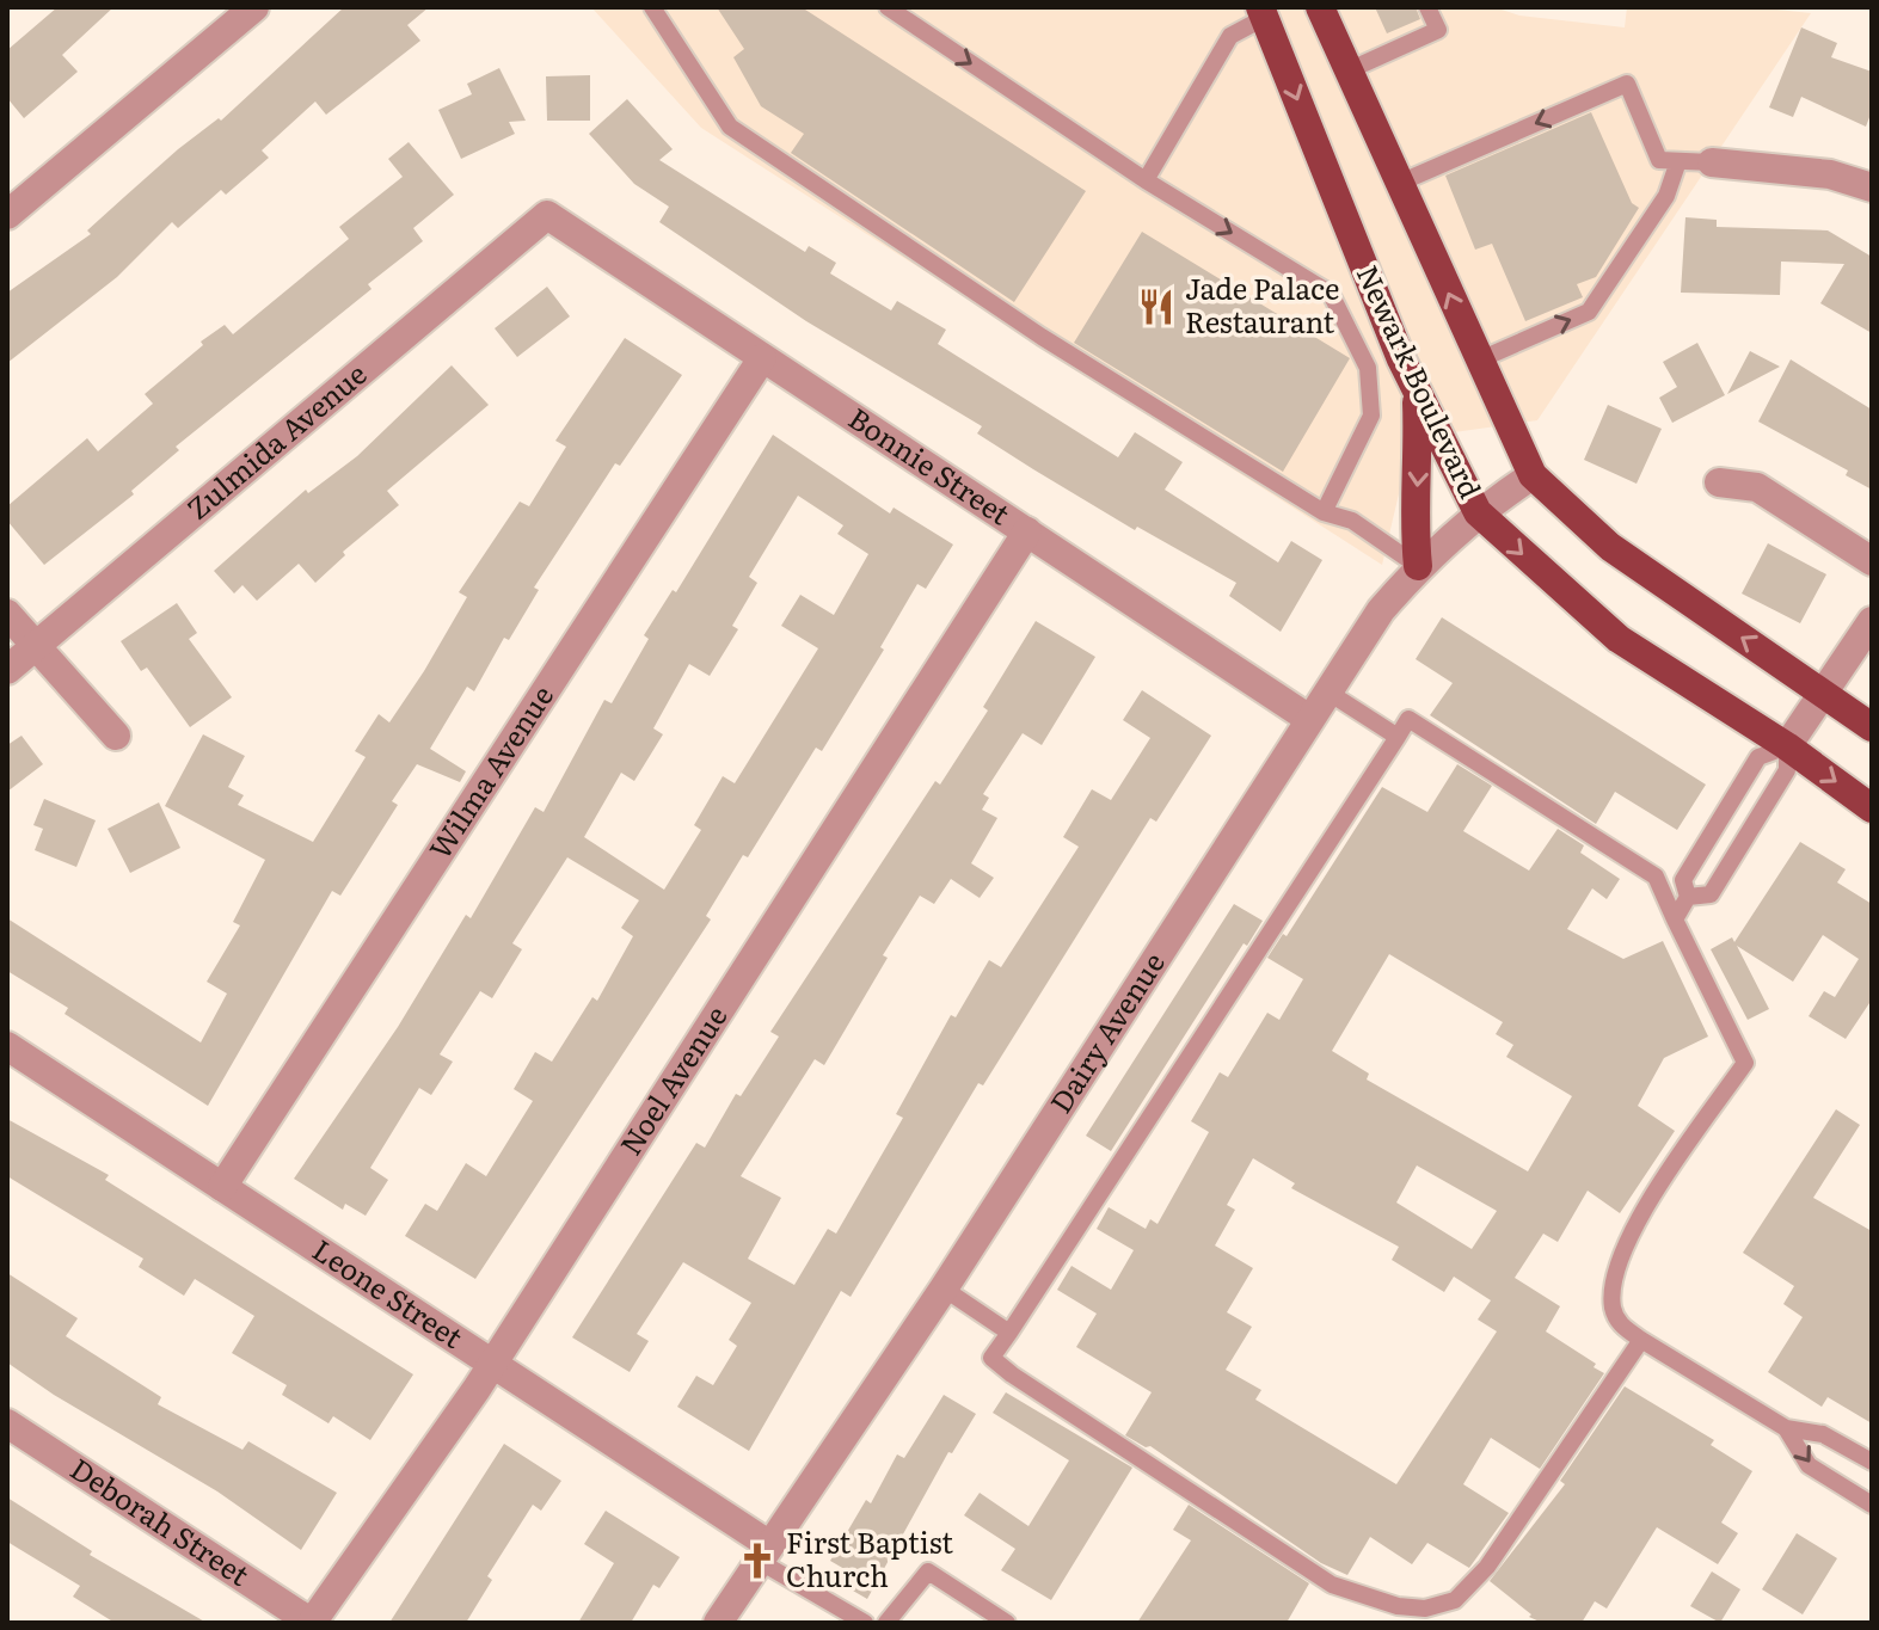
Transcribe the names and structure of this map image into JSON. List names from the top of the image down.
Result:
{
  "streets": {
    "main road": ["Newark Boulevard"],
    "street": [
      "Zulmida Avenue",
      "Bonnie Street",
      "Wilma Avenue",
      "Dairy Avenue",
      "Noel Avenue",
      "Leone Street",
      "Deborah Street"
    ]
  },
  "crossings": [
    ["Newark Boulevard", "Dairy Avenue"],
    ["Zulmida Avenue", "Bonnie Street"],
    ["Bonnie Street", "Wilma Avenue"],
    ["Bonnie Street", "Dairy Avenue"],
    ["Bonnie Street", "Noel Avenue"],
    ["Wilma Avenue", "Leone Street"],
    ["Dairy Avenue", "Leone Street"],
    ["Noel Avenue", "Leone Street"],
    ["Noel Avenue", "Deborah Street"]
  ],
  "places": {
    "restaurant": ["Jade Palace Restaurant"],
    "church": ["First Baptist Church"]
  }
}
